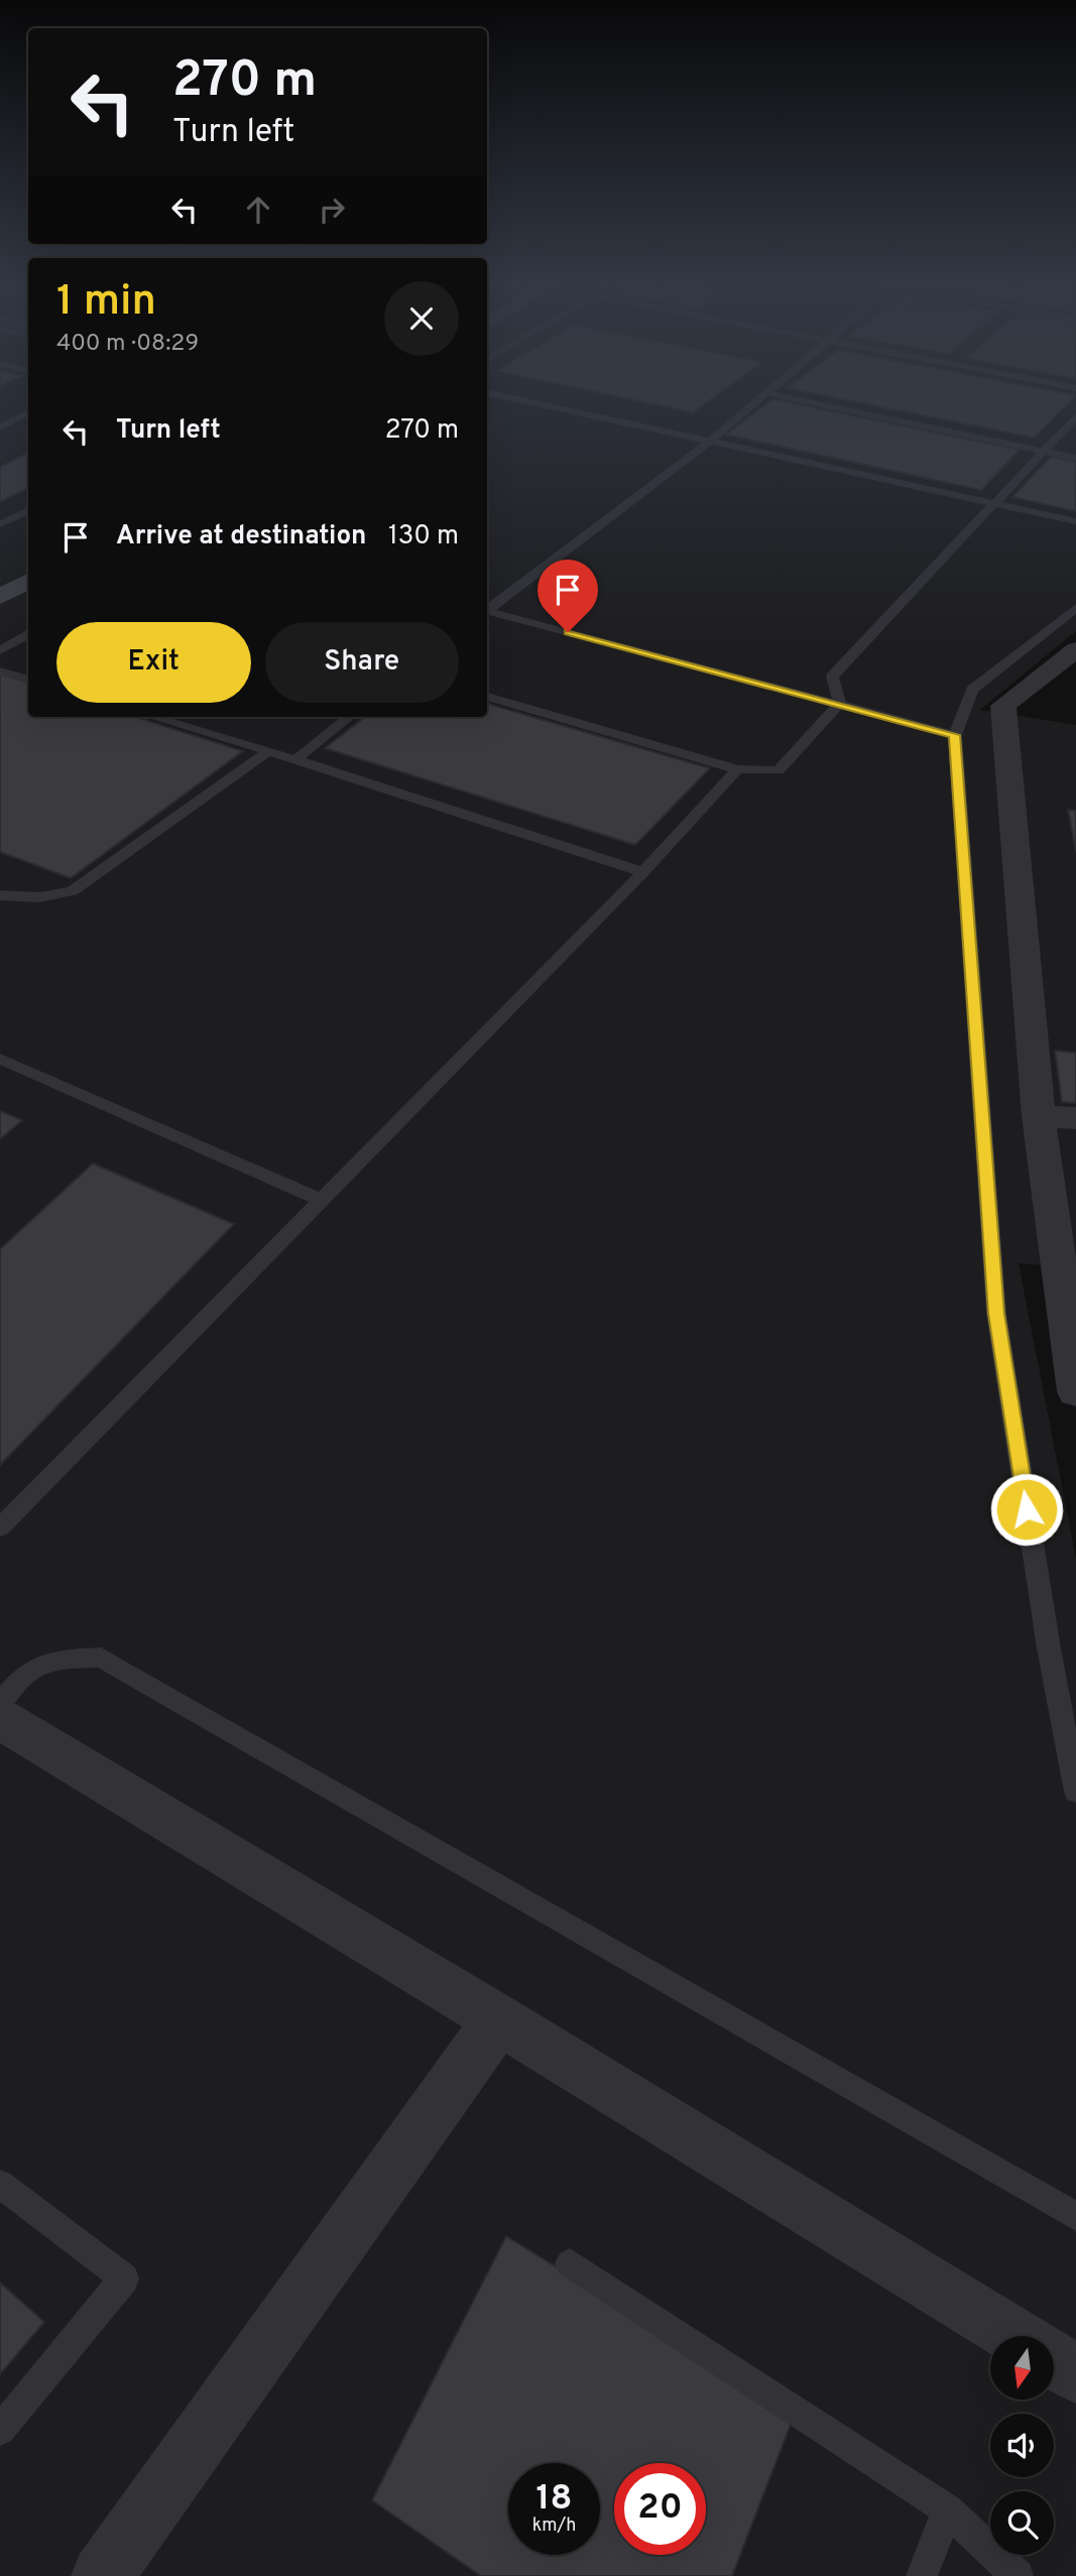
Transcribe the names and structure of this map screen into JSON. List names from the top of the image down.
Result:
{
  "north": "bottom",
  "page": {
    "turn": ["270 m", "Turn left"],
    "heading": ["1 min", "400 m · 08:29"],
    "list": [
      {
        "name": "Turn left",
        "value": "270 m"
      },
      {
        "name": "Arrive at destination",
        "value": "130 m"
      }
    ],
    "buttons": ["Exit", "Share"],
    "speed": "18 km/h",
    "limit": "20"
  }
}
